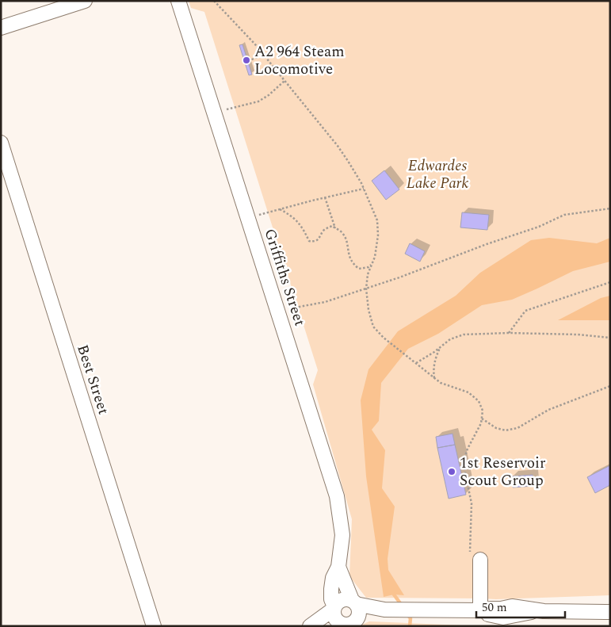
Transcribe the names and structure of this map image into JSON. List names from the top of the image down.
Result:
{
  "streets": {
    "street": ["Griffiths Street", "Best Street"]
  },
  "parks": ["Edwardes Lake Park"],
  "places": ["A2 964 Steam Locomotive", "1st Reservoir Scout Group"],
  "scale_bar": "50 m"
}
